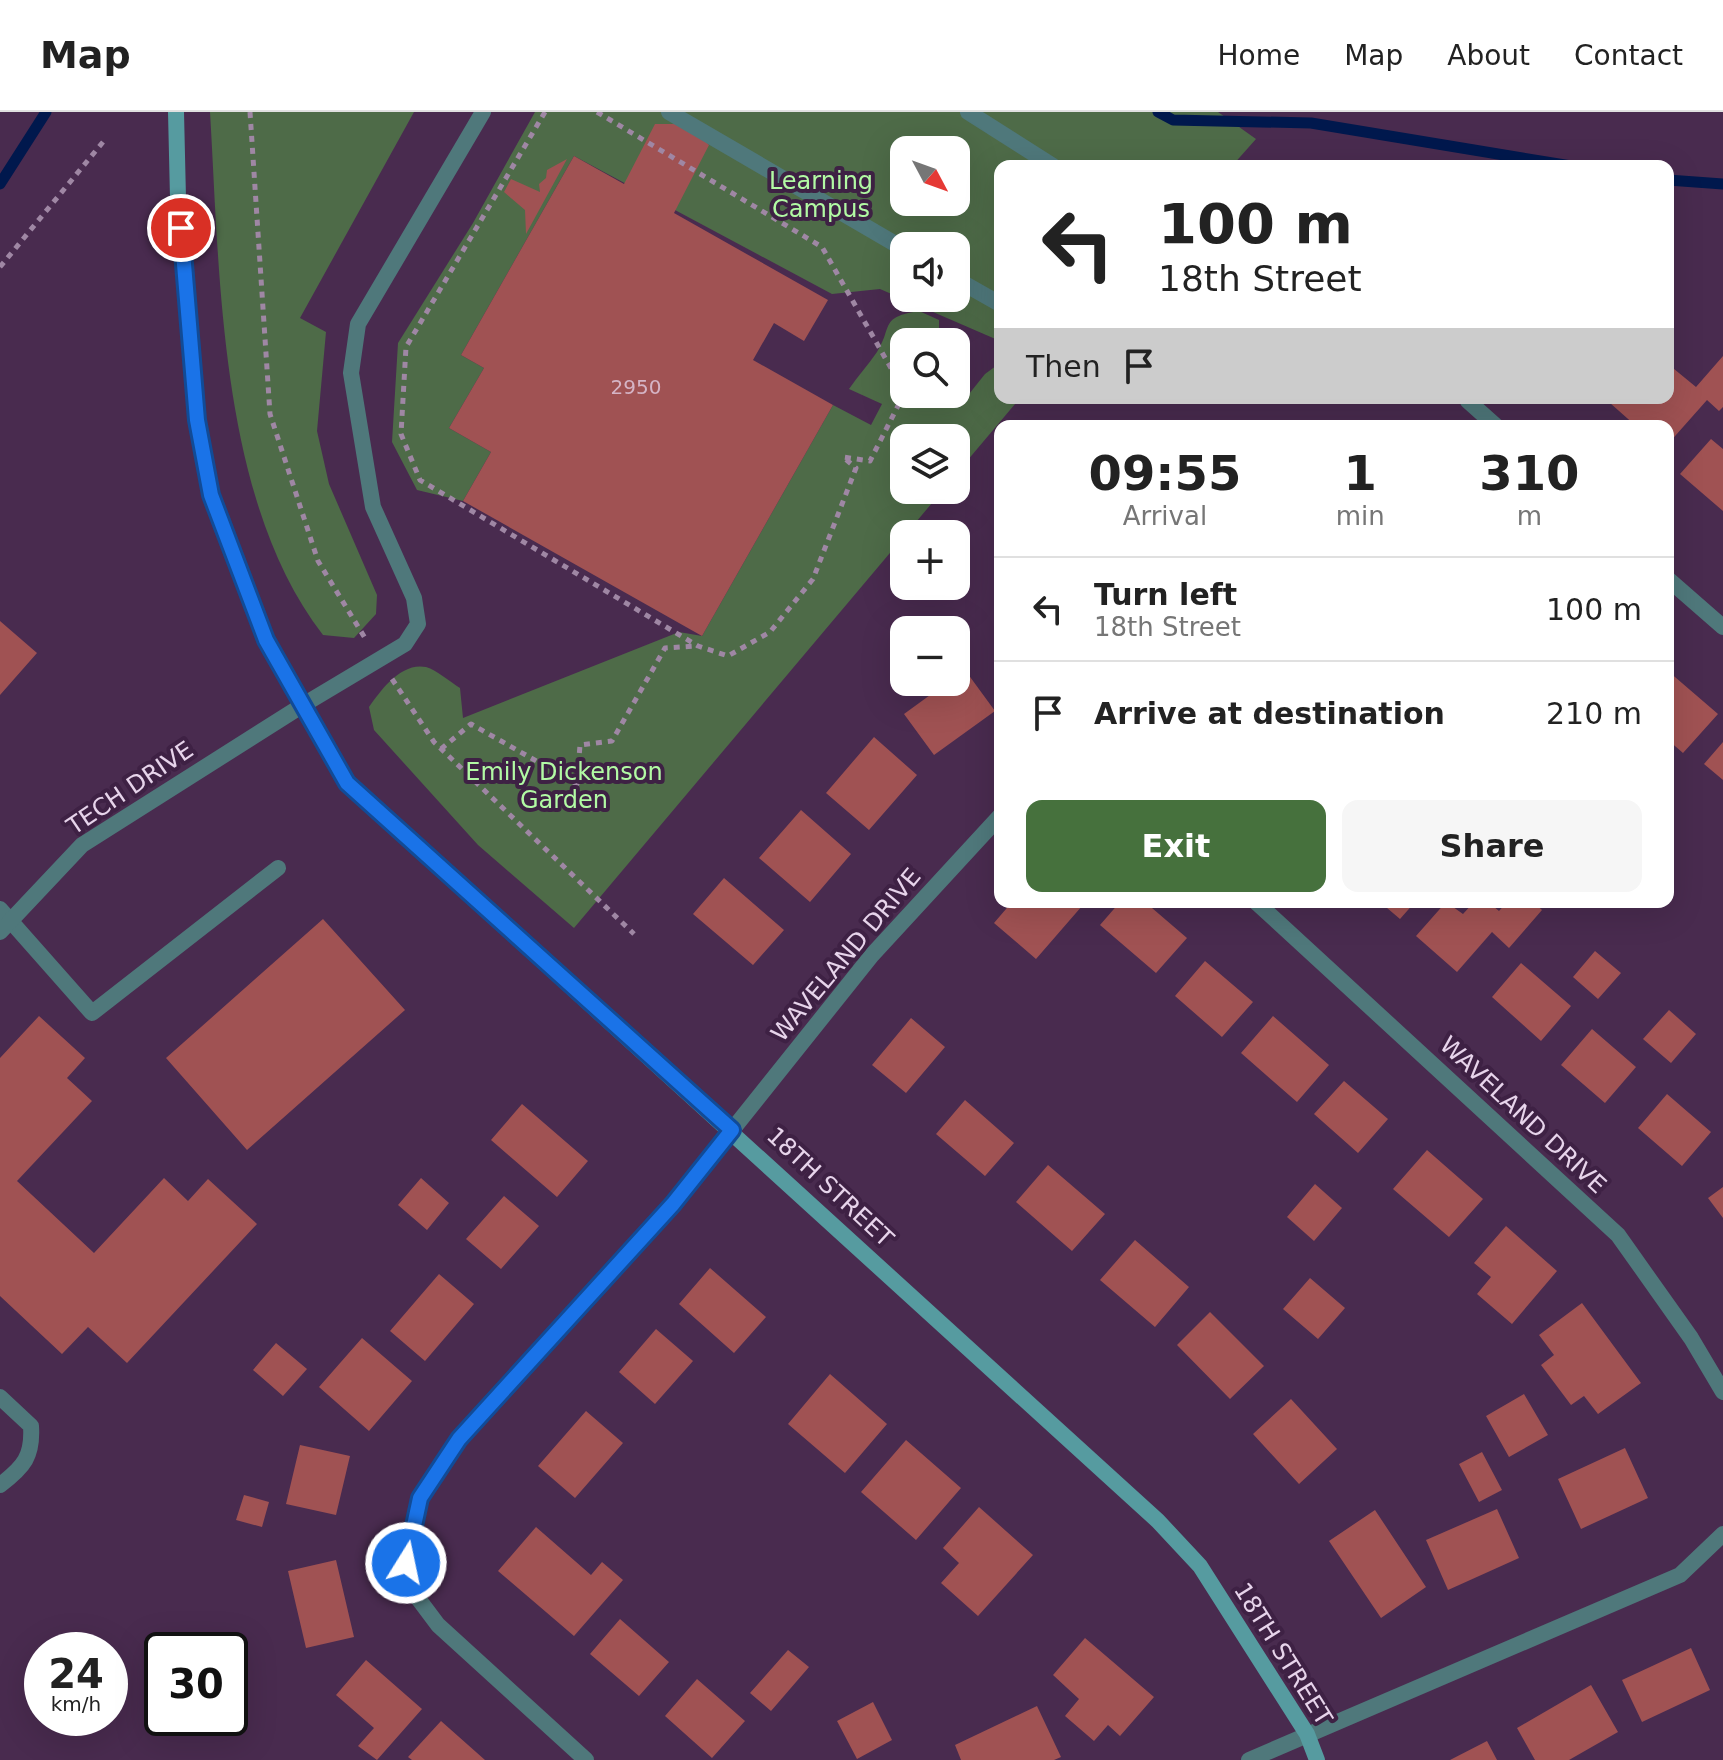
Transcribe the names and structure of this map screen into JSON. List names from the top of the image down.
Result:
{
  "streets": {
    "street": ["TECH DRIVE", "WAVELAND DRIVE", "18TH STREET"]
  },
  "crossings": [
    ["TECH DRIVE", "18TH STREET"],
    ["WAVELAND DRIVE", "18TH STREET"]
  ],
  "parks": ["Learning Campus", "Emily Dickenson Garden"],
  "house_numbers": ["2950"],
  "north": "bottom right",
  "page": {
    "header": "Map",
    "nav": [
      "Home",
      "Map",
      "About",
      "Contact"
    ],
    "map_buttons": ["+", "−"],
    "turn": ["100 m", "18th Street"],
    "then": "Then",
    "eta": [
      "09:55",
      "Arrival",
      "1",
      "min",
      "310",
      "m"
    ],
    "list": [
      {
        "name": "Turn left",
        "note": "18th Street",
        "value": "100 m"
      },
      {
        "name": "Arrive at destination",
        "value": "210 m"
      }
    ],
    "buttons": ["Exit", "Share"],
    "speed": "24 km/h",
    "limit": "30"
  }
}
